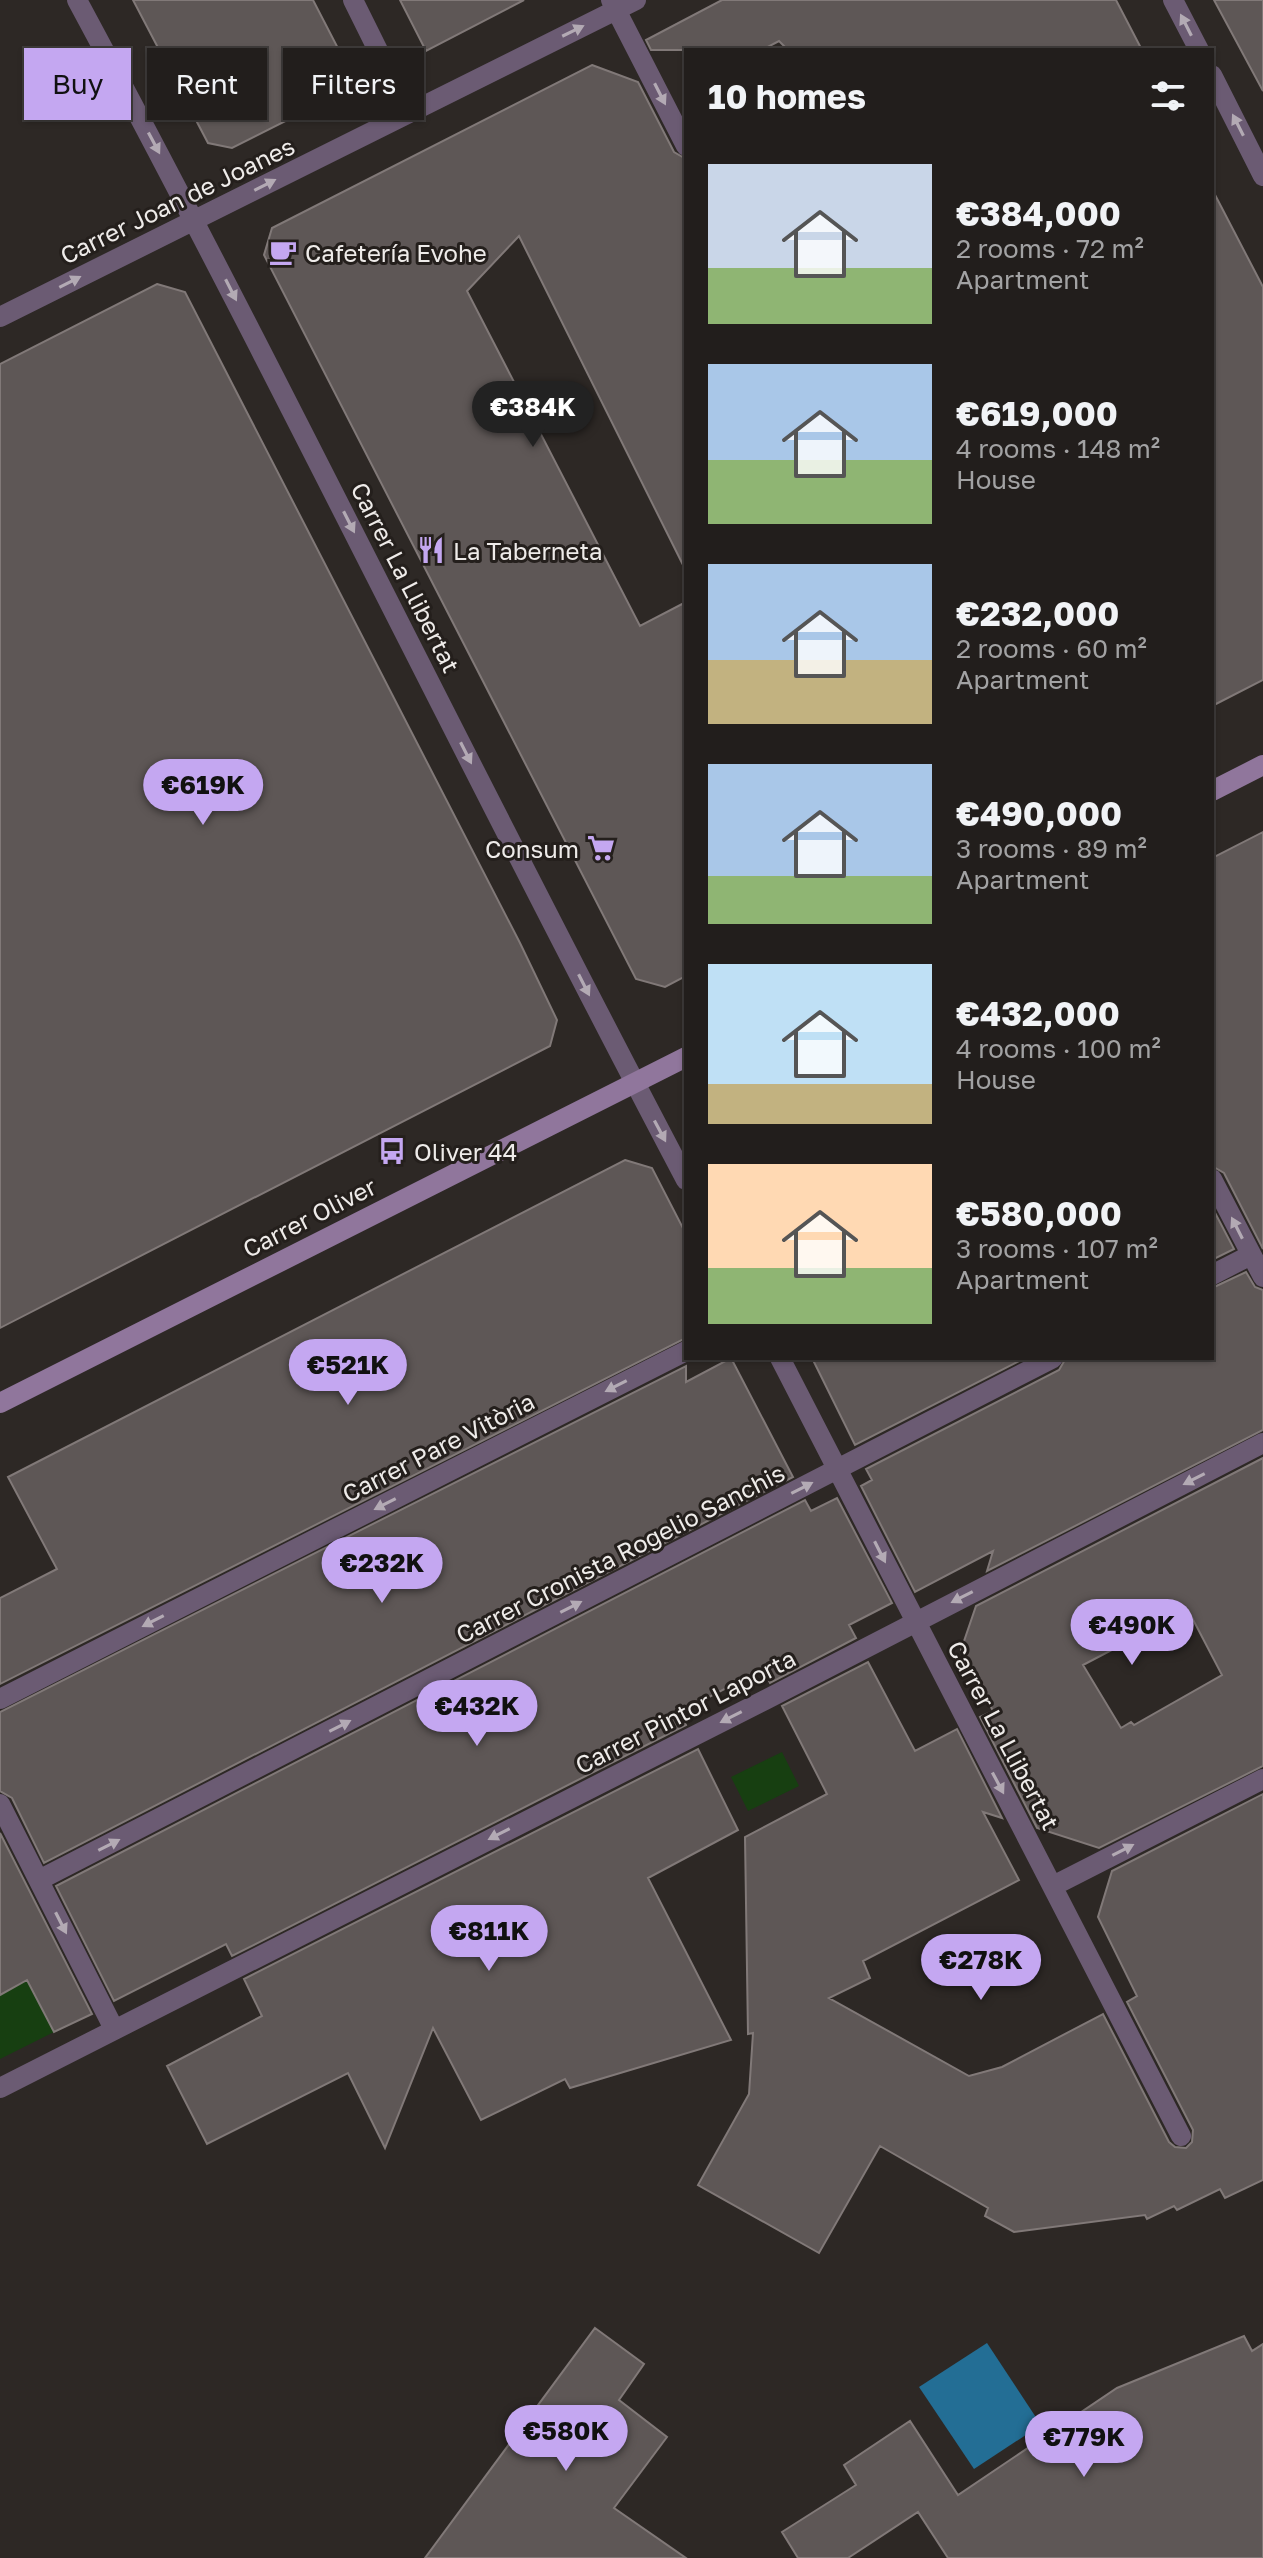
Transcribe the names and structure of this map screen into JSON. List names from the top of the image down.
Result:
{
  "streets": {
    "main road": ["Carrer Oliver"],
    "street": [
      "Carrer Joan de Joanes",
      "Carrer La Llibertat",
      "Carrer Pare Vitòria",
      "Carrer Cronista Rogelio Sanchis",
      "Carrer Pintor Laporta"
    ]
  },
  "crossings": [
    ["Carrer Joan de Joanes", "Carrer La Llibertat"],
    ["Carrer La Llibertat", "Carrer Oliver"],
    ["Carrer La Llibertat", "Carrer Cronista Rogelio Sanchis"],
    ["Carrer La Llibertat", "Carrer Pintor Laporta"]
  ],
  "one_way": [
    "Carrer Joan de Joanes",
    "Carrer La Llibertat",
    "Carrer Pare Vitòria",
    "Carrer Cronista Rogelio Sanchis",
    "Carrer Pintor Laporta"
  ],
  "places": {
    "cafe": ["Cafetería Evohe"],
    "restaurant": ["La Taberneta"],
    "supermarket": ["Consum"],
    "bus stop": ["Oliver 44"]
  },
  "page": {
    "chip": ["Buy", "Rent", "Filters"],
    "heading": "10 homes",
    "list": [
      {
        "name": "€384,000",
        "note": "2 rooms · 72 m² · Apartment"
      },
      {
        "name": "€619,000",
        "note": "4 rooms · 148 m² · House"
      },
      {
        "name": "€232,000",
        "note": "2 rooms · 60 m² · Apartment"
      },
      {
        "name": "€490,000",
        "note": "3 rooms · 89 m² · Apartment"
      },
      {
        "name": "€432,000",
        "note": "4 rooms · 100 m² · House"
      },
      {
        "name": "€580,000",
        "note": "3 rooms · 107 m² · Apartment"
      }
    ],
    "price": [
      "€384K",
      "€619K",
      "€521K",
      "€232K",
      "€490K",
      "€432K",
      "€811K",
      "€278K",
      "€580K",
      "€779K"
    ]
  }
}
